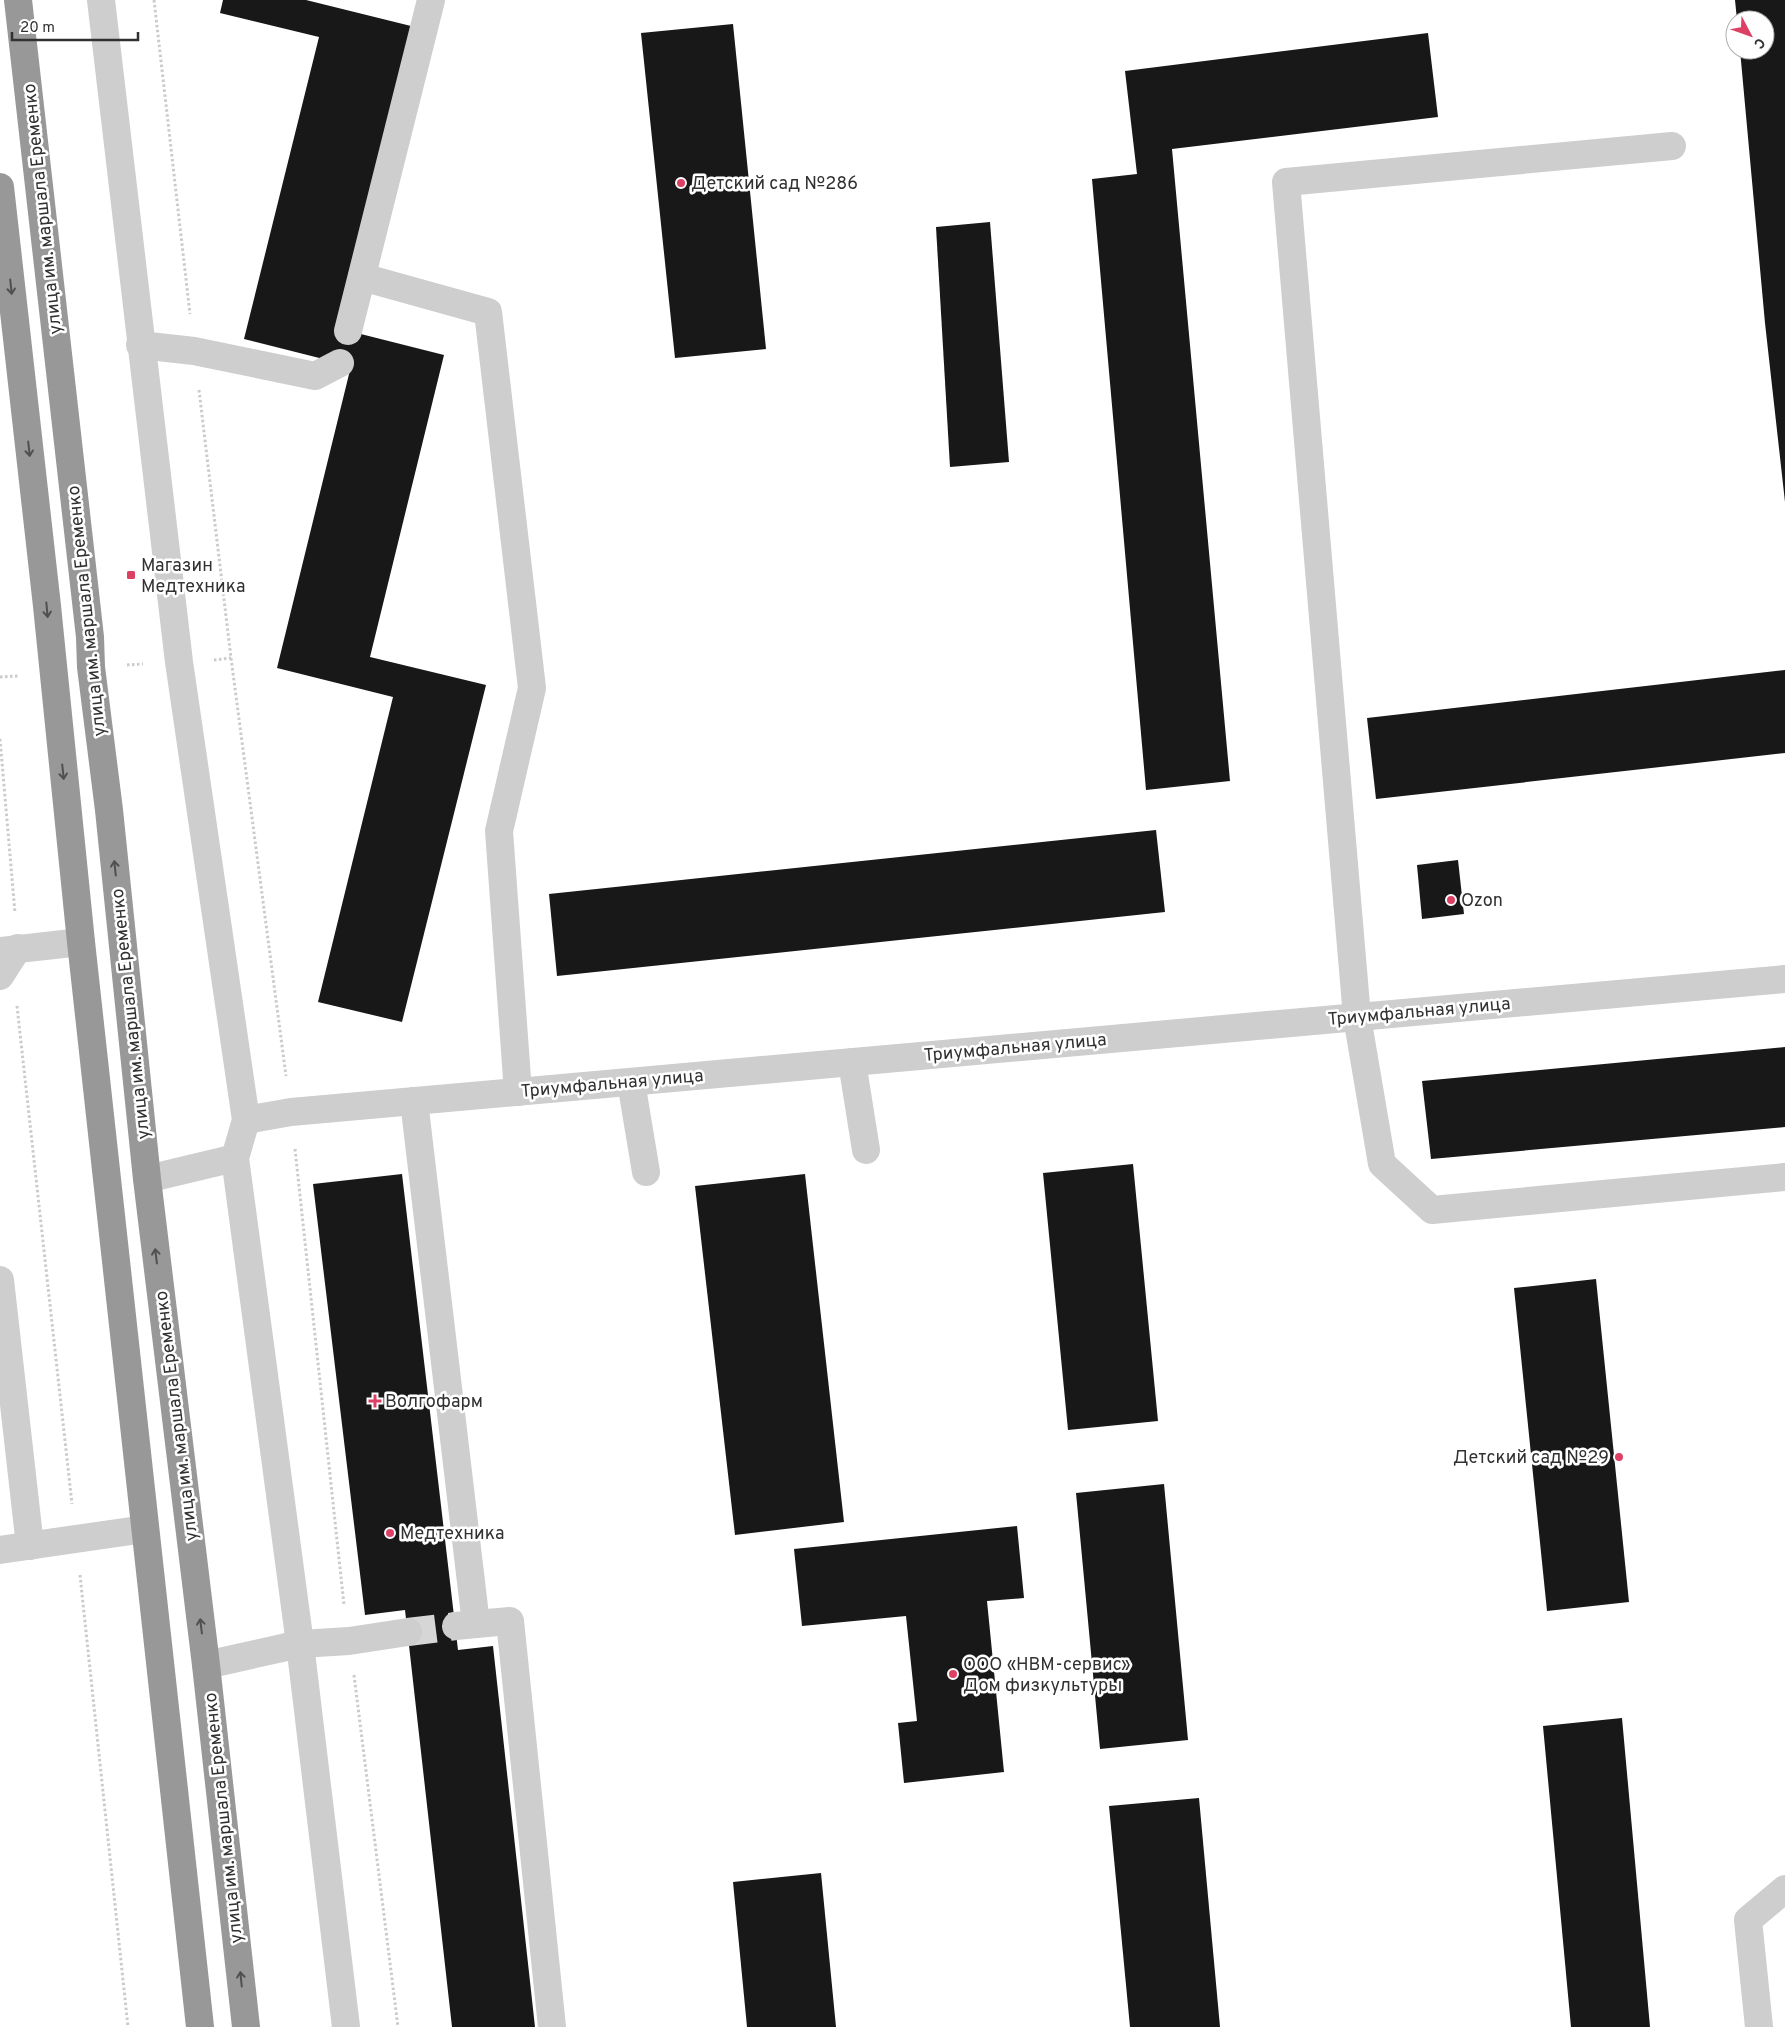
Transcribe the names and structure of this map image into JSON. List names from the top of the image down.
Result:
{
  "streets": {
    "highway": ["улица им. маршала Еременко"],
    "street": ["Триумфальная улица"]
  },
  "places": {
    "other": [
      "Детский сад №286",
      "Ozon",
      "Детский сад №29",
      "Медтехника",
      "ООО «НВМ-сервис» Дом физкультуры"
    ],
    "transit": ["Магазин Медтехника"],
    "health": ["Волгофарм"]
  },
  "scale_bar": "20 m",
  "north": "bottom right"
}
